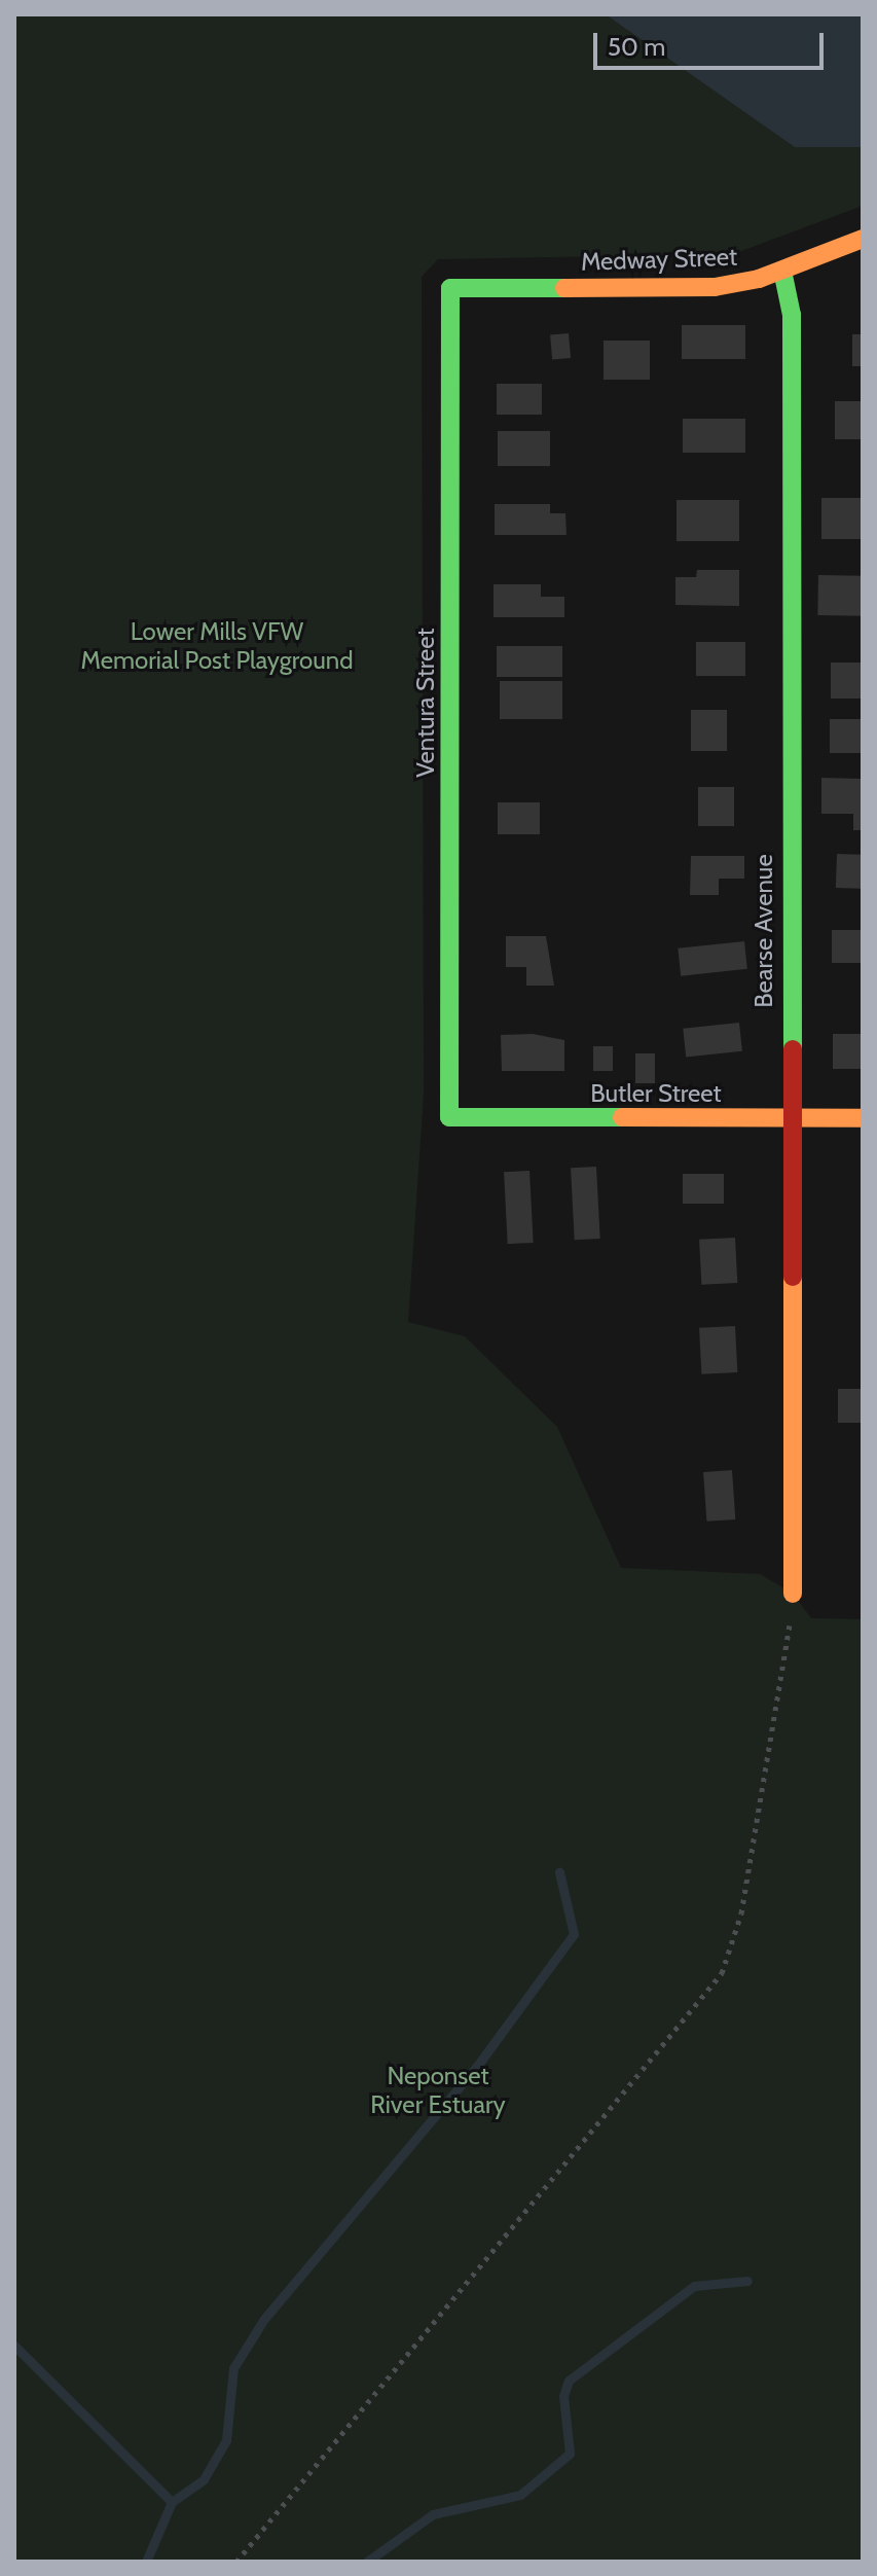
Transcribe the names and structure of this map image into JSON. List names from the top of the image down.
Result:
{
  "streets": {
    "street": [
      "Medway Street",
      "Ventura Street",
      "Bearse Avenue",
      "Butler Street"
    ]
  },
  "crossings": [
    ["Medway Street", "Ventura Street"],
    ["Medway Street", "Bearse Avenue"],
    ["Ventura Street", "Butler Street"],
    ["Bearse Avenue", "Butler Street"]
  ],
  "parks": ["Lower Mills VFW Memorial Post Playground", "Neponset River Estuary"],
  "scale_bar": "50 m"
}
